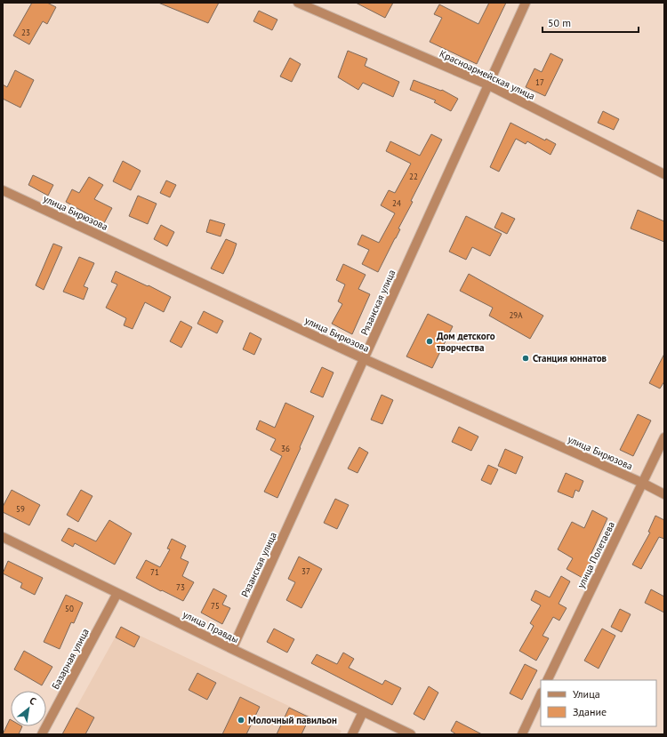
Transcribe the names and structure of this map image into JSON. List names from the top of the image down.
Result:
{
  "streets": {
    "street": [
      "Красноармейская улица",
      "улица Бирюзова",
      "Рязанская улица",
      "улица Полетаева",
      "улица Правды",
      "Базарная улица"
    ]
  },
  "crossings": [
    ["Красноармейская улица", "Рязанская улица"],
    ["улица Бирюзова", "Рязанская улица"],
    ["улица Бирюзова", "улица Полетаева"],
    ["Рязанская улица", "улица Правды"],
    ["улица Правды", "Базарная улица"]
  ],
  "places": ["Дом детского творчества", "Станция юннатов", "Молочный павильон"],
  "house_numbers": [
    "23",
    "17",
    "22",
    "24",
    "29А",
    "36",
    "59",
    "37",
    "71",
    "73",
    "75",
    "50"
  ],
  "legend": ["Улица", "Здание"],
  "scale_bar": "50 m",
  "north": "top right"
}
